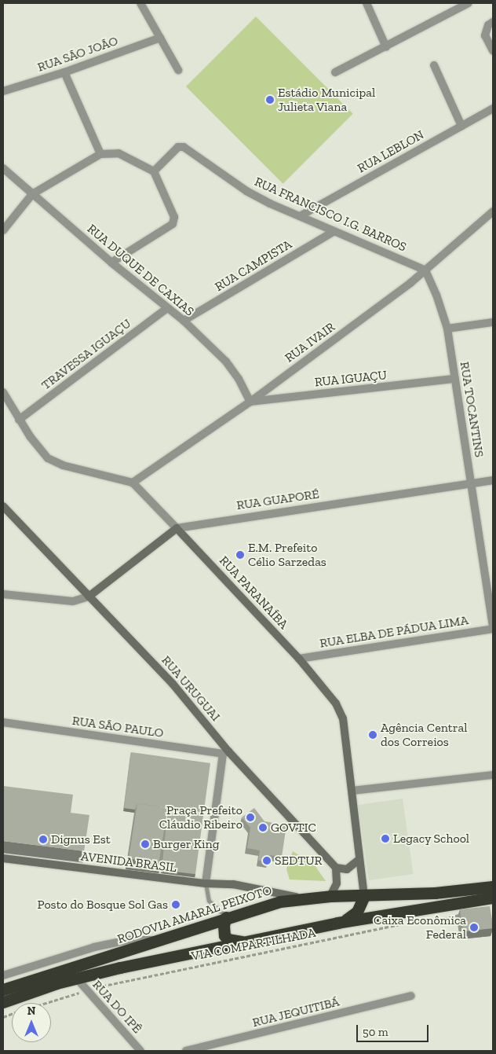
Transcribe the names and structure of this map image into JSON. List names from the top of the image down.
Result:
{
  "streets": {
    "highway": ["RODOVIA AMARAL PEIXOTO"],
    "street": [
      "RUA SÃO JOÃO",
      "RUA LEBLON",
      "RUA FRANCISCO I.G. BARROS",
      "RUA CAMPISTA",
      "RUA DUQUE DE CAXIAS",
      "RUA IVAIR",
      "TRAVESSA IGUAÇU",
      "RUA IGUAÇU",
      "RUA TOCANTINS",
      "RUA GUAPORÉ",
      "RUA PARANAÍBA",
      "RUA ELBA DE PÁDUA LIMA",
      "RUA URUGUAI",
      "RUA SÃO PAULO",
      "AVENIDA BRASIL",
      "RUA DO IPÊ",
      "RUA JEQUITIBÁ"
    ],
    "path": ["VIA COMPARTILHADA"]
  },
  "crossings": [
    ["RUA LEBLON", "RUA FRANCISCO I.G. BARROS"],
    ["RUA FRANCISCO I.G. BARROS", "RUA CAMPISTA"],
    ["RUA FRANCISCO I.G. BARROS", "RUA IVAIR"],
    ["RUA FRANCISCO I.G. BARROS", "RUA TOCANTINS"],
    ["RUA CAMPISTA", "RUA DUQUE DE CAXIAS"],
    ["RUA DUQUE DE CAXIAS", "RUA IVAIR"],
    ["RUA DUQUE DE CAXIAS", "TRAVESSA IGUAÇU"],
    ["RUA DUQUE DE CAXIAS", "RUA IGUAÇU"],
    ["RUA IVAIR", "RUA IGUAÇU"],
    ["RUA IVAIR", "RUA TOCANTINS"],
    ["RUA IVAIR", "RUA PARANAÍBA"],
    ["RUA IGUAÇU", "RUA TOCANTINS"],
    ["RUA TOCANTINS", "RUA GUAPORÉ"],
    ["RUA TOCANTINS", "RUA ELBA DE PÁDUA LIMA"],
    ["RUA GUAPORÉ", "RUA PARANAÍBA"],
    ["RUA GUAPORÉ", "RUA URUGUAI"],
    ["RUA PARANAÍBA", "RUA ELBA DE PÁDUA LIMA"],
    ["RUA PARANAÍBA", "RODOVIA AMARAL PEIXOTO"],
    ["RUA URUGUAI", "RUA SÃO PAULO"],
    ["AVENIDA BRASIL", "RODOVIA AMARAL PEIXOTO"],
    ["VIA COMPARTILHADA", "RUA DO IPÊ"]
  ],
  "places": [
    "Estádio Municipal Julieta Viana",
    "E.M. Prefeito Célio Sarzedas",
    "Agência Central dos Correios",
    "Praça Prefeito Cláudio Ribeiro",
    "GOVTIC",
    "Legacy School",
    "Dignus Est",
    "Burger King",
    "SEDTUR",
    "Posto do Bosque Sol Gas",
    "Caixa Econômica Federal"
  ],
  "scale_bar": "50 m",
  "north": "top"
}
